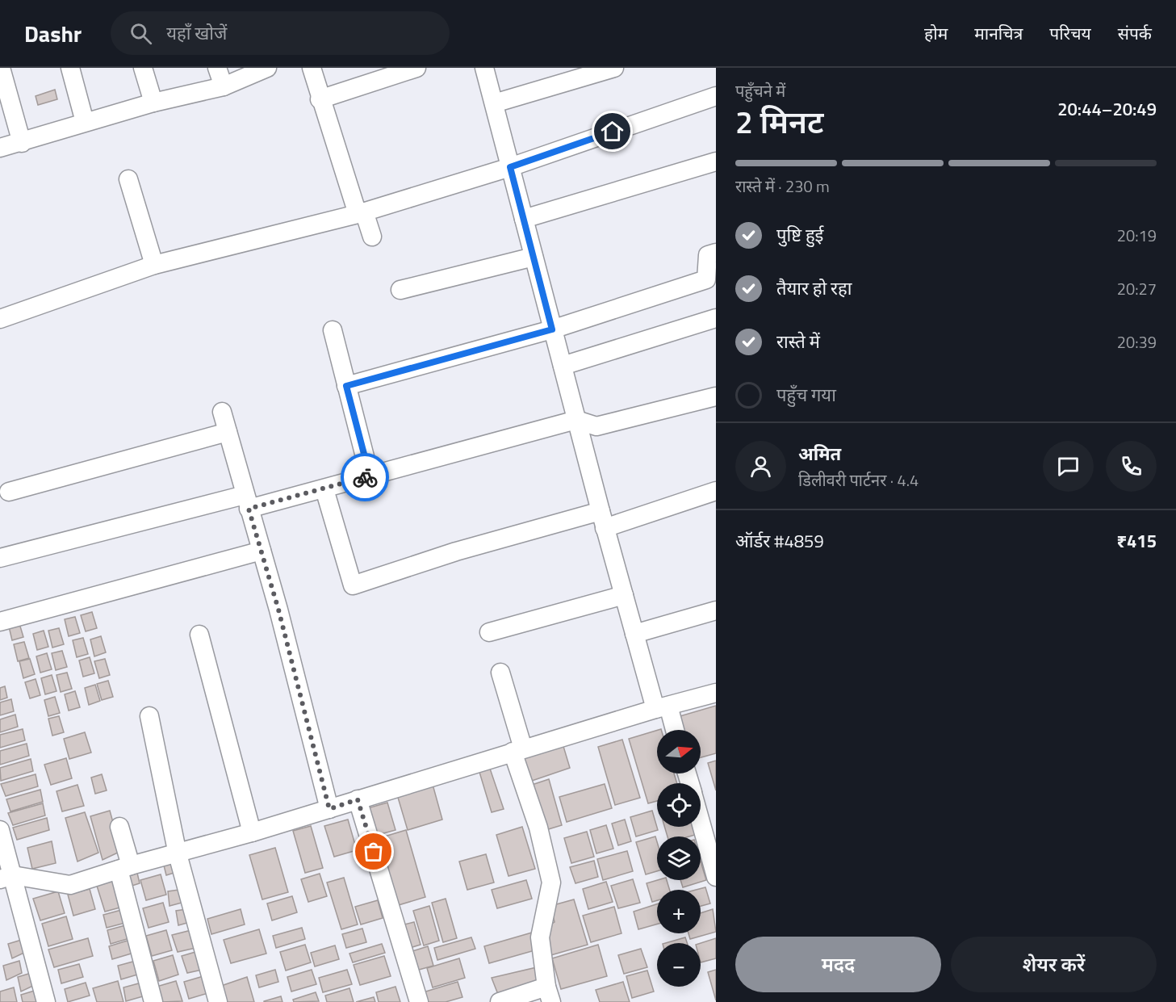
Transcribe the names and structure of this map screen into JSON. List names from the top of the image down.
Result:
{
  "north": "right",
  "page": {
    "header": "Dashr",
    "search": "यहाँ खोजें",
    "nav": [
      "होम",
      "मानचित्र",
      "परिचय",
      "संपर्क"
    ],
    "heading": ["2 मिनट", "पहुँचने में", "20:44–20:49"],
    "panel": [
      "अमित",
      "डिलीवरी पार्टनर · 4.4",
      "ऑर्डर #4859",
      "₹415"
    ],
    "bar": "रास्ते में · 230 m",
    "list": [
      ["पुष्टि हुई", "20:19"],
      ["तैयार हो रहा", "20:27"],
      ["रास्ते में", "20:39"],
      "पहुँच गया"
    ],
    "map_buttons": ["+", "−"],
    "buttons": ["मदद", "शेयर करें"]
  }
}
